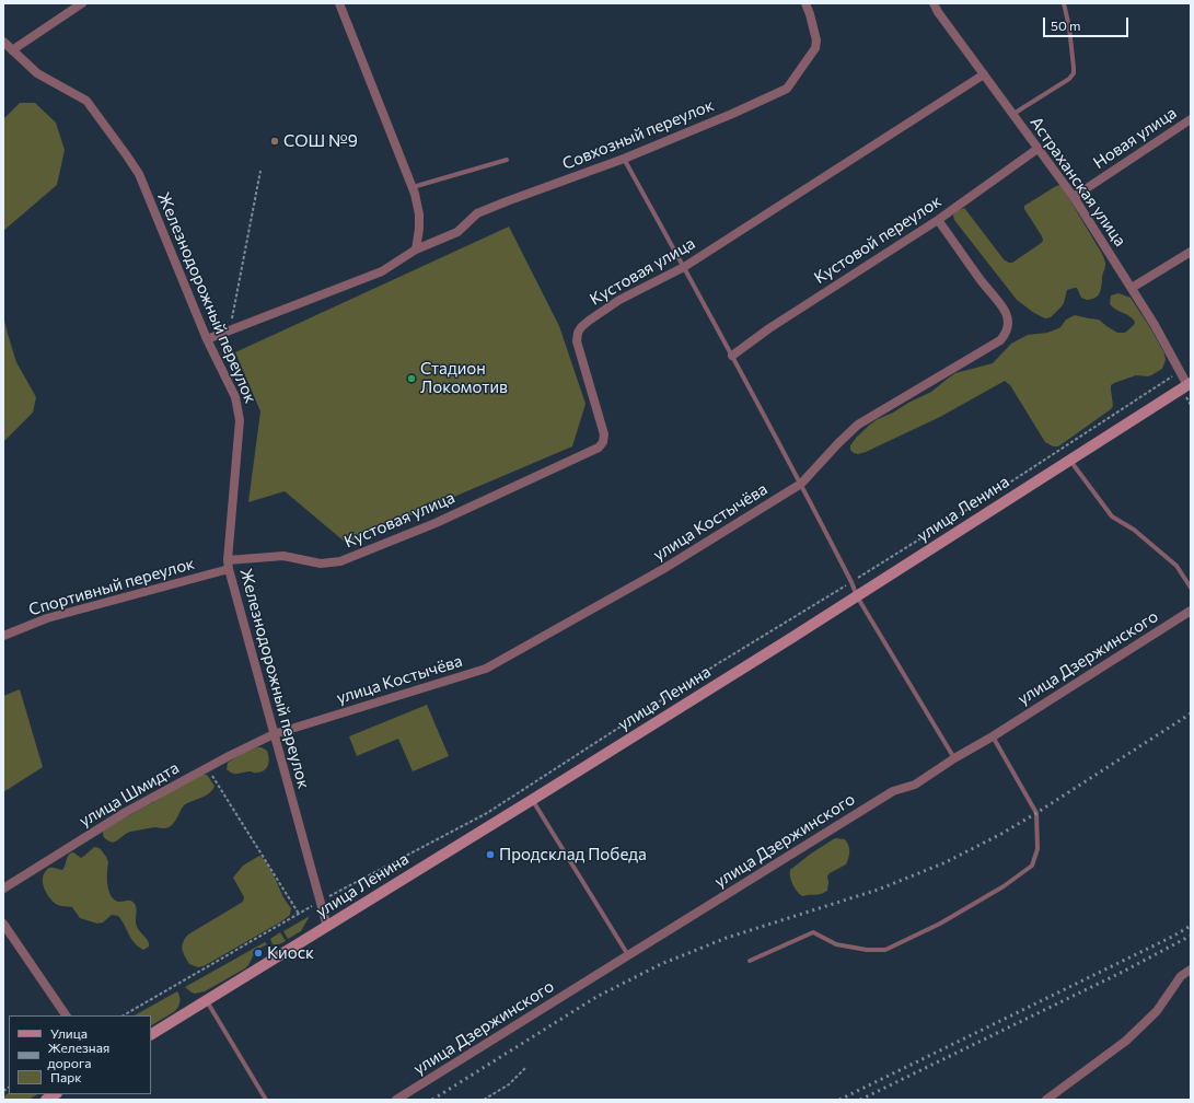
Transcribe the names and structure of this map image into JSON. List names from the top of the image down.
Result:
{
  "streets": {
    "main road": ["улица Ленина"],
    "street": [
      "Совхозный переулок",
      "Новая улица",
      "Астраханская улица",
      "Кустовой переулок",
      "Кустовая улица",
      "Железнодорожный переулок",
      "улица Костычёва",
      "Спортивный переулок",
      "улица Дзержинского",
      "улица Шмидта"
    ]
  },
  "crossings": [
    ["Совхозный переулок", "Железнодорожный переулок"],
    ["Новая улица", "Астраханская улица"],
    ["Астраханская улица", "Кустовой переулок"],
    ["Астраханская улица", "Кустовая улица"],
    ["Астраханская улица", "улица Ленина"],
    ["Кустовой переулок", "улица Костычёва"],
    ["Кустовая улица", "Железнодорожный переулок"],
    ["Железнодорожный переулок", "улица Ленина"],
    ["Железнодорожный переулок", "улица Костычёва"],
    ["Железнодорожный переулок", "Спортивный переулок"],
    ["Железнодорожный переулок", "улица Шмидта"],
    ["улица Костычёва", "улица Шмидта"]
  ],
  "places": [
    "СОШ №9",
    "Стадион Локомотив",
    "Продсклад Победа",
    "Киоск"
  ],
  "legend": ["Улица", "Железная дорога", "Парк"],
  "scale_bar": "50 m"
}
